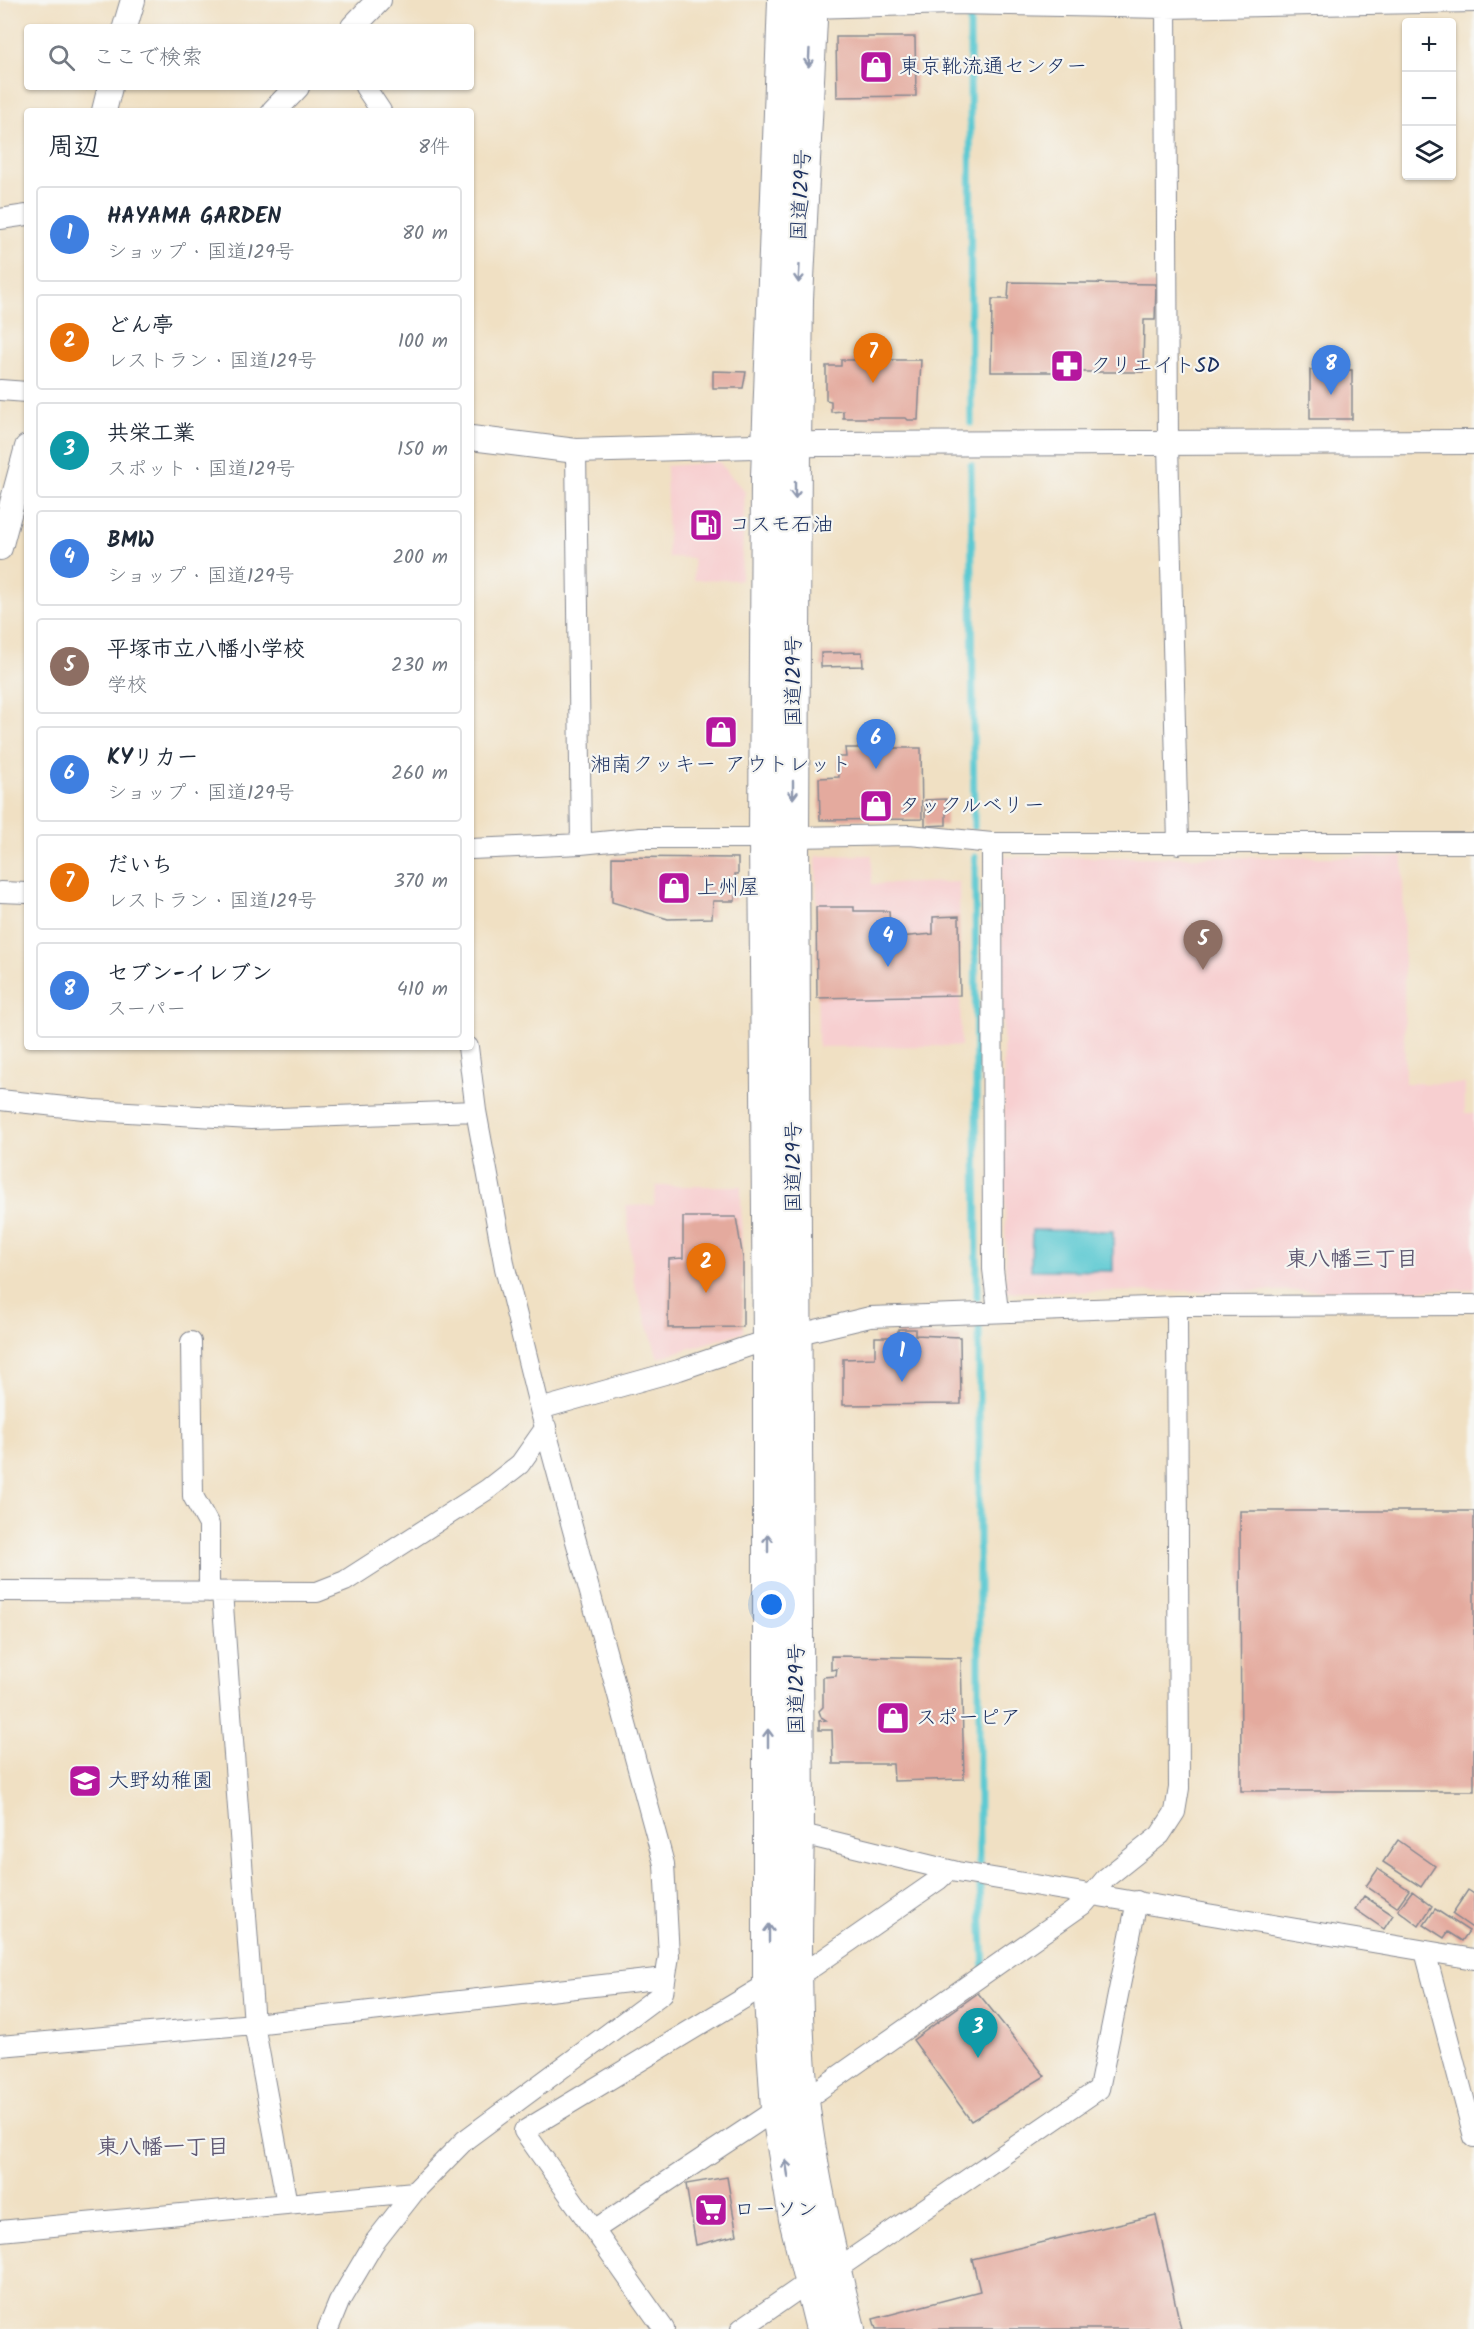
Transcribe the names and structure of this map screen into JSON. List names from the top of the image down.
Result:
{
  "streets": {
    "highway": ["国道129号"]
  },
  "districts": ["東八幡三丁目", "東八幡一丁目"],
  "places": {
    "shop": [
      "東京靴流通センター",
      "湘南クッキー アウトレット",
      "タックルベリー",
      "上州屋",
      "スポーピア"
    ],
    "pharmacy": ["クリエイトSD"],
    "fuel station": ["コスモ石油"],
    "school or university": ["大野幼稚園"],
    "supermarket": ["ローソン"]
  },
  "page": {
    "map_buttons": ["+", "−"],
    "search": "ここで検索",
    "heading": ["周辺", "8件"],
    "list": [
      {
        "mark": "1",
        "name": "HAYAMA GARDEN",
        "note": "ショップ · 国道129号",
        "value": "80 m"
      },
      {
        "mark": "2",
        "name": "どん亭",
        "note": "レストラン · 国道129号",
        "value": "100 m"
      },
      {
        "mark": "3",
        "name": "共栄工業",
        "note": "スポット · 国道129号",
        "value": "150 m"
      },
      {
        "mark": "4",
        "name": "BMW",
        "note": "ショップ · 国道129号",
        "value": "200 m"
      },
      {
        "mark": "5",
        "name": "平塚市立八幡小学校",
        "note": "学校",
        "value": "230 m"
      },
      {
        "mark": "6",
        "name": "KYリカー",
        "note": "ショップ · 国道129号",
        "value": "260 m"
      },
      {
        "mark": "7",
        "name": "だいち",
        "note": "レストラン · 国道129号",
        "value": "370 m"
      },
      {
        "mark": "8",
        "name": "セブン-イレブン",
        "note": "スーパー",
        "value": "410 m"
      }
    ],
    "pins": [
      "7",
      "8",
      "6",
      "4",
      "5",
      "2",
      "1",
      "3"
    ]
  }
}
